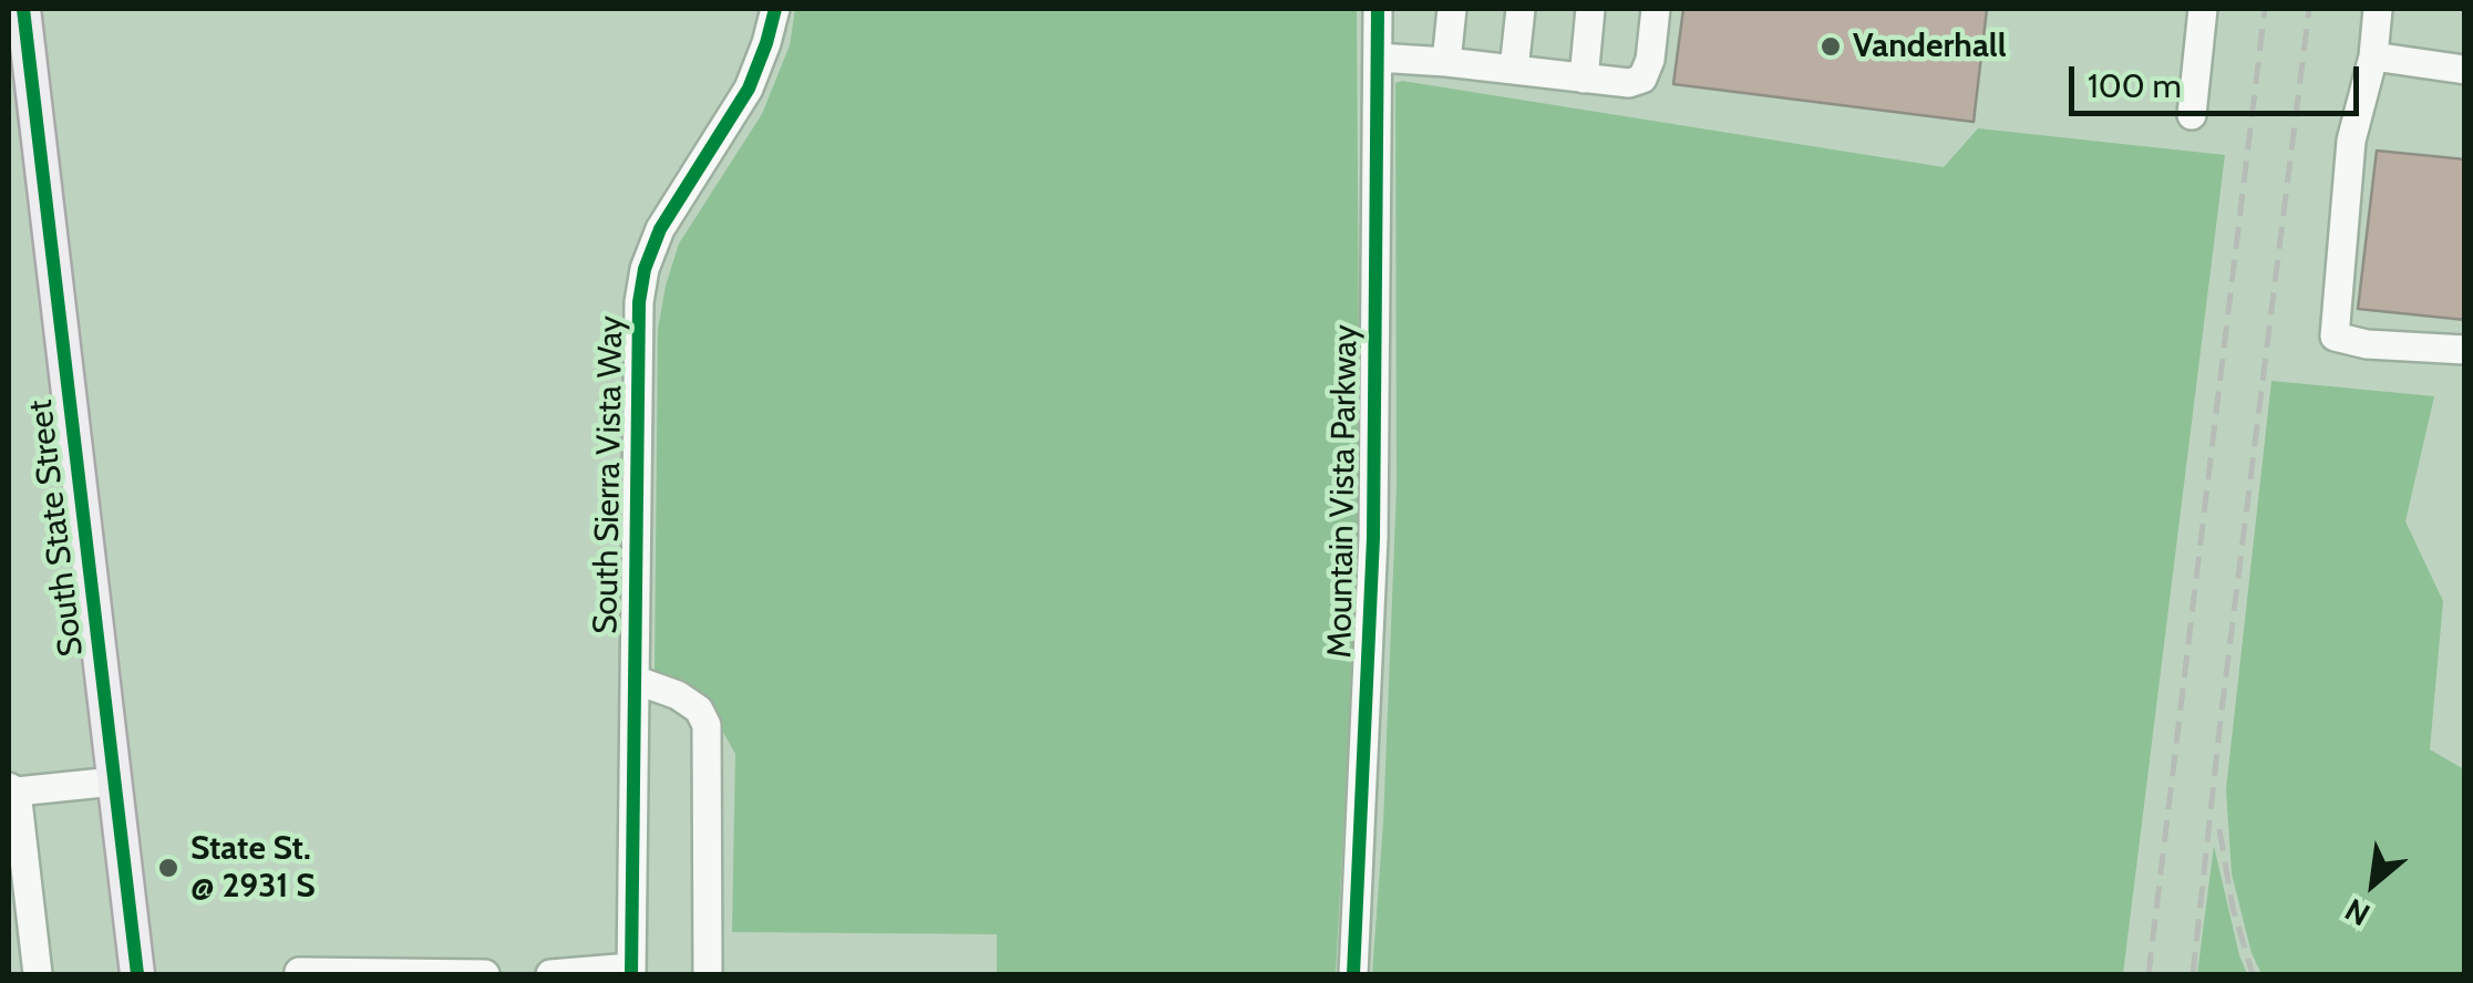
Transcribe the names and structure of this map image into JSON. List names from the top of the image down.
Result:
{
  "streets": {
    "main road": ["South State Street"],
    "street": ["South Sierra Vista Way", "Mountain Vista Parkway"]
  },
  "places": ["Vanderhall", "State St. @ 2931 S"],
  "scale_bar": "100 m",
  "north": "bottom left"
}
